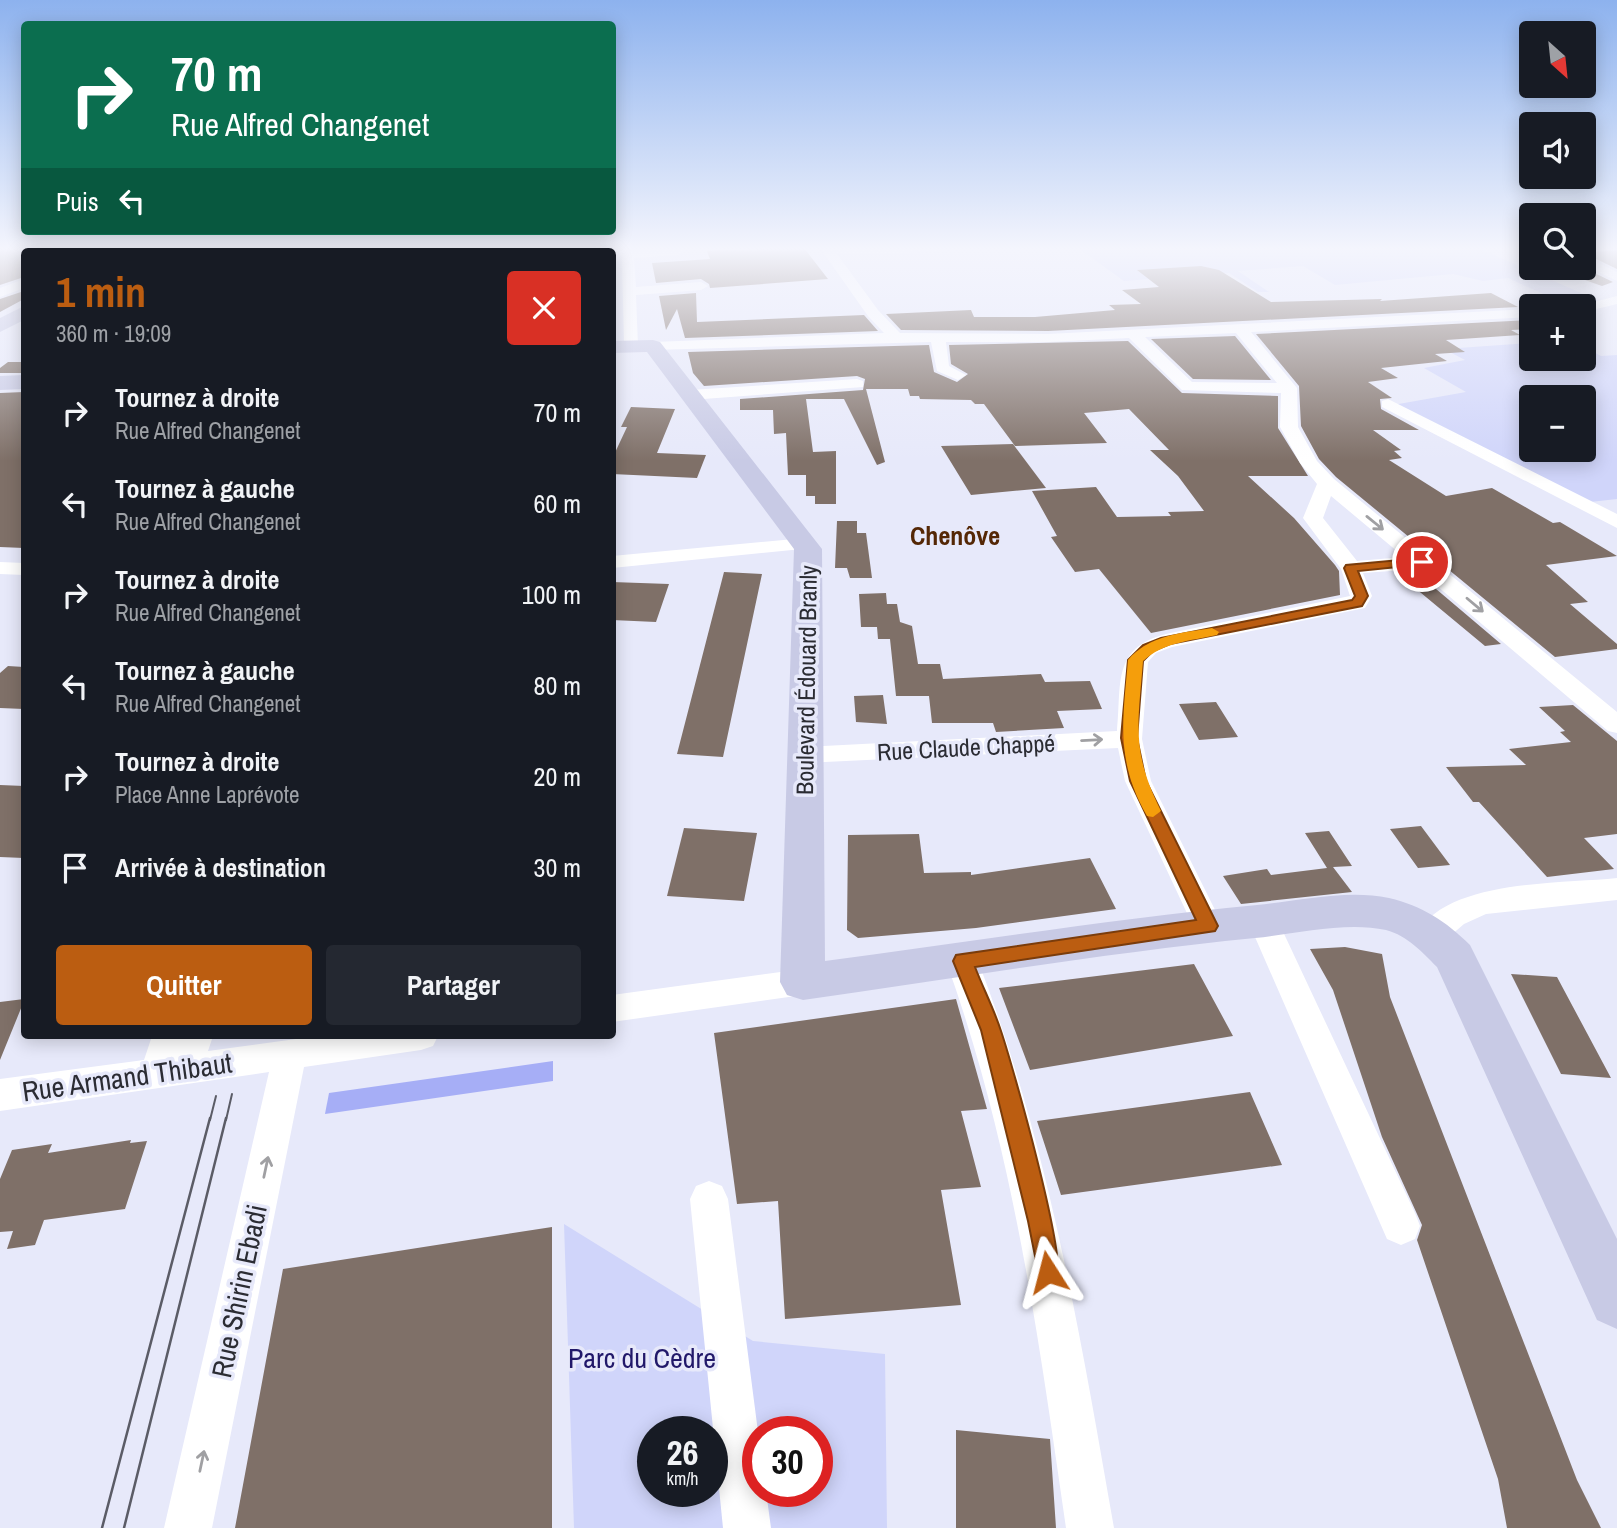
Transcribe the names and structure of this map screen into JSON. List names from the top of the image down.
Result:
{
  "streets": {
    "street": [
      "Boulevard Édouard Branly",
      "Rue Claude Chappé",
      "Rue Armand Thibaut",
      "Rue Shirin Ebadi"
    ]
  },
  "crossings": [
    ["Boulevard Édouard Branly", "Rue Claude Chappé"],
    ["Rue Armand Thibaut", "Rue Shirin Ebadi"]
  ],
  "one_way": ["Rue Shirin Ebadi"],
  "districts": ["Chenôve"],
  "parks": ["Parc du Cèdre"],
  "north": "bottom right",
  "page": {
    "map_buttons": ["+", "−"],
    "turn": ["70 m", "Rue Alfred Changenet"],
    "then": "Puis",
    "heading": ["1 min", "360 m · 19:09"],
    "list": [
      {
        "name": "Tournez à droite",
        "note": "Rue Alfred Changenet",
        "value": "70 m"
      },
      {
        "name": "Tournez à gauche",
        "note": "Rue Alfred Changenet",
        "value": "60 m"
      },
      {
        "name": "Tournez à droite",
        "note": "Rue Alfred Changenet",
        "value": "100 m"
      },
      {
        "name": "Tournez à gauche",
        "note": "Rue Alfred Changenet",
        "value": "80 m"
      },
      {
        "name": "Tournez à droite",
        "note": "Place Anne Laprévote",
        "value": "20 m"
      },
      {
        "name": "Arrivée à destination",
        "value": "30 m"
      }
    ],
    "buttons": ["Quitter", "Partager"],
    "speed": "26 km/h",
    "limit": "30"
  }
}
